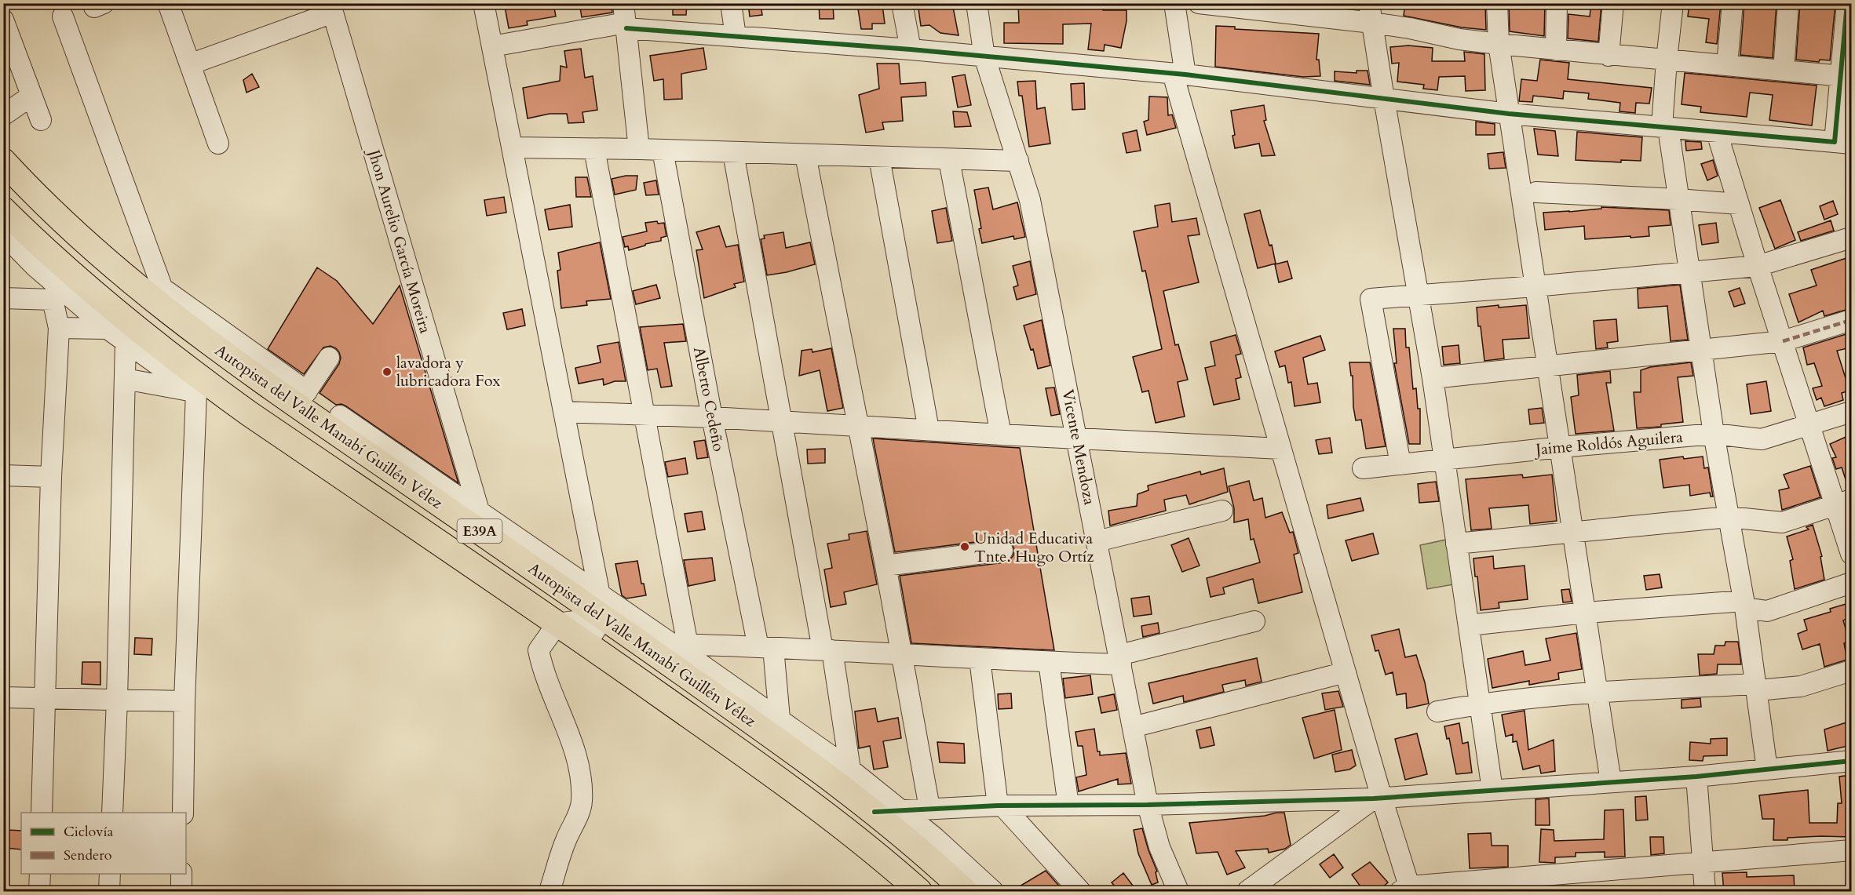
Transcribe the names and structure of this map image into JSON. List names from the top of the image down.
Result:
{
  "streets": {
    "main road": ["Autopista del Valle Manabí Guillén Vélez", "E39A"],
    "street": [
      "Jhon Aurelio García Moreira",
      "Alberto Cedeño",
      "Jaime Roldós Aguilera",
      "Vicente Mendoza"
    ]
  },
  "crossings": [
    ["Jhon Aurelio García Moreira", "Autopista del Valle Manabí Guillén Vélez"],
    ["Alberto Cedeño", "Autopista del Valle Manabí Guillén Vélez"]
  ],
  "places": ["lavadora y lubricadora Fox", "Unidad Educativa Tnte. Hugo Ortíz"],
  "legend": ["Ciclovía", "Sendero"]
}
